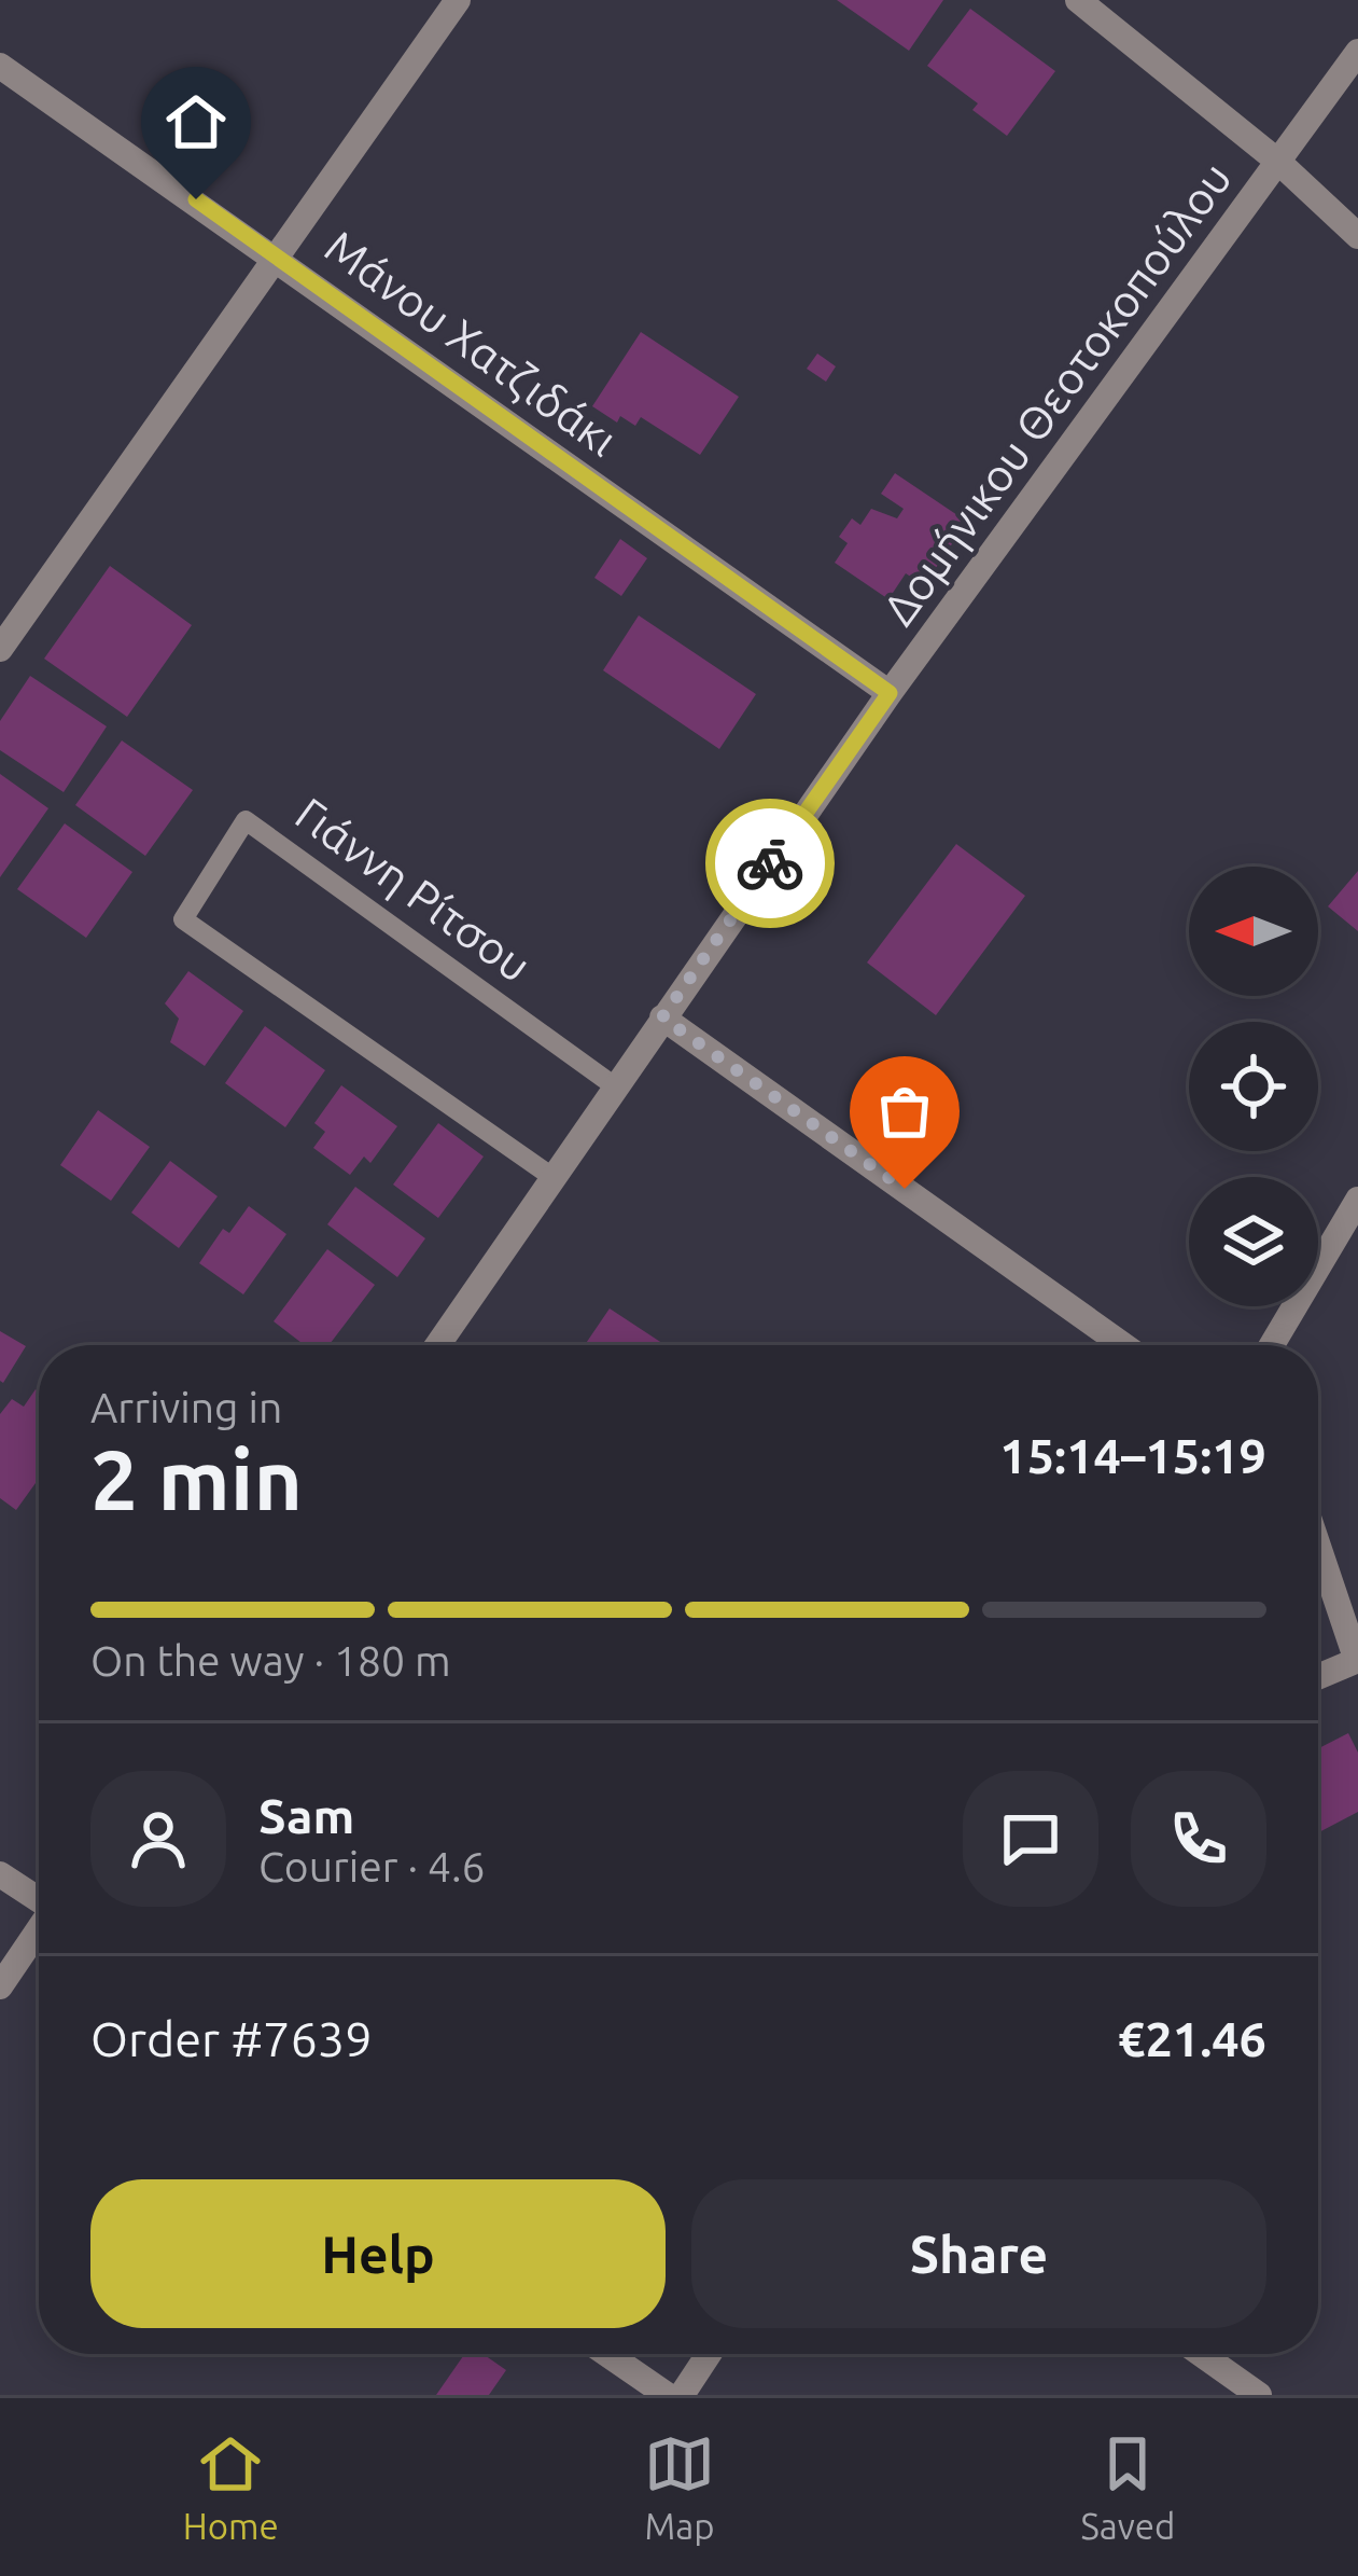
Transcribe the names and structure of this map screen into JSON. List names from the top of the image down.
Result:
{
  "streets": {
    "street": ["Μάνου Χατζιδάκι", "Δομήνικου Θεοτοκοπούλου"],
    "lane": ["Γιάννη Ρίτσου"]
  },
  "crossings": [
    ["Μάνου Χατζιδάκι", "Δομήνικου Θεοτοκοπούλου"],
    ["Δομήνικου Θεοτοκοπούλου", "Γιάννη Ρίτσου"]
  ],
  "north": "left",
  "page": {
    "heading": ["2 min", "Arriving in", "15:14–15:19"],
    "panel": [
      "Sam",
      "Courier · 4.6",
      "Order #7639",
      "€21.46"
    ],
    "bar": "On the way · 180 m",
    "buttons": ["Help", "Share"],
    "tabs": ["Home", "Map", "Saved"]
  }
}
